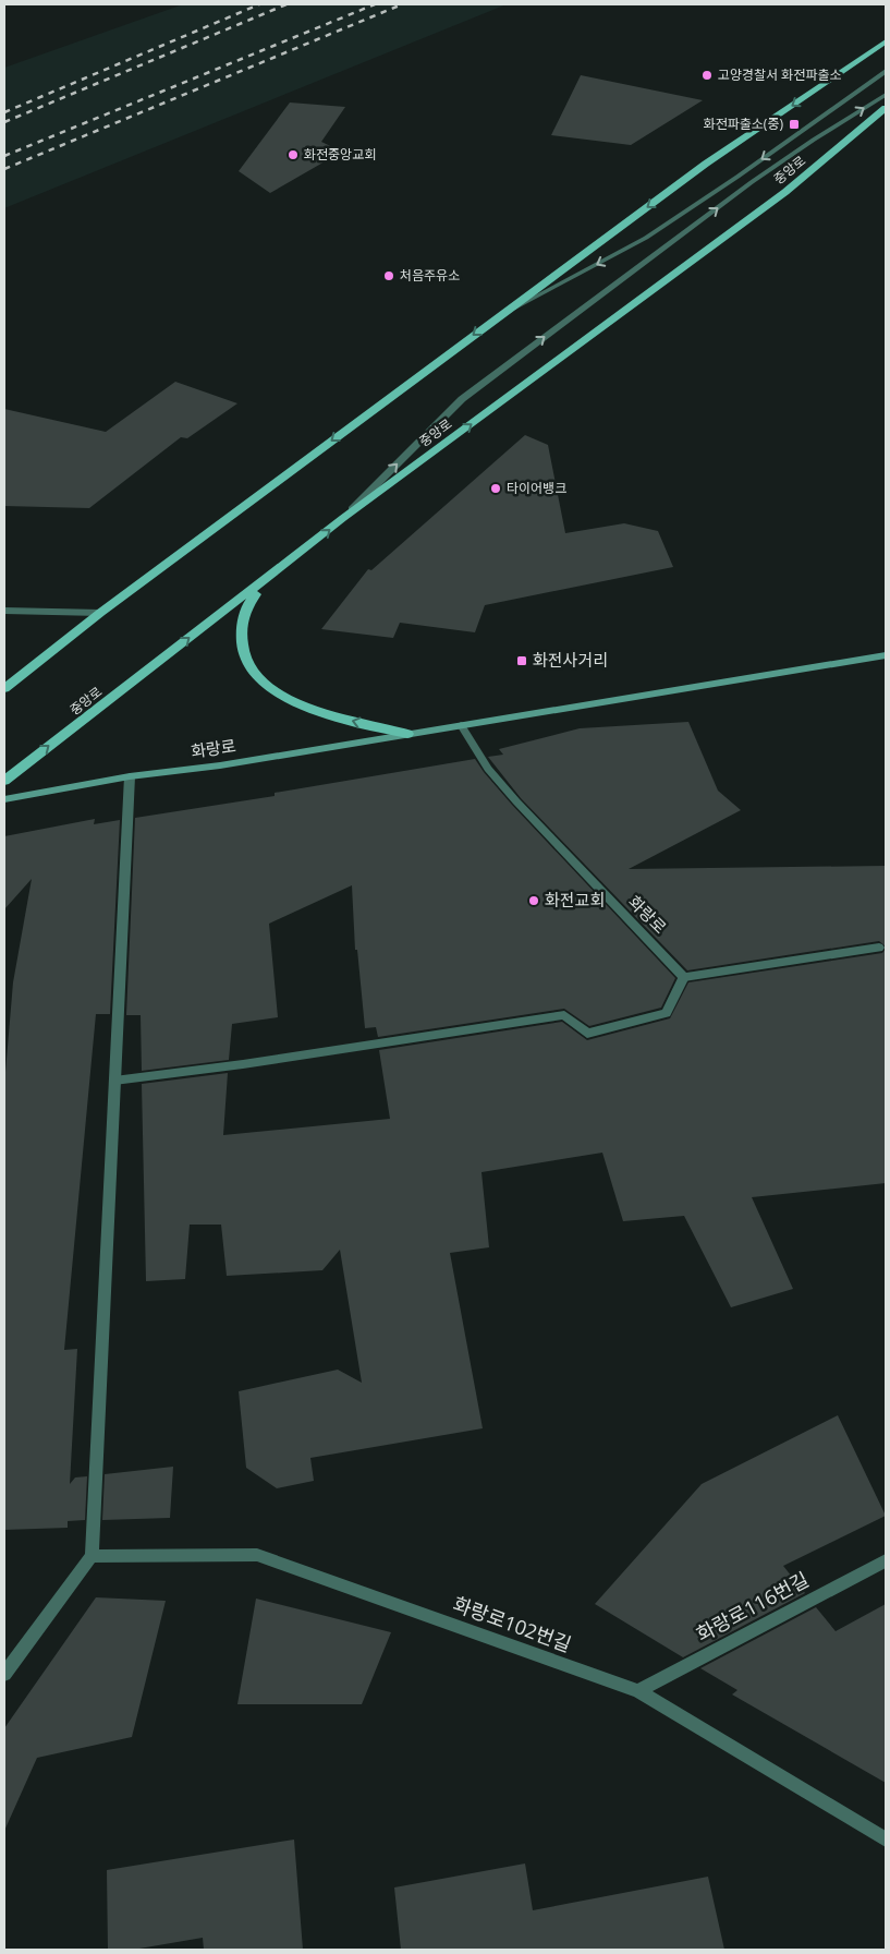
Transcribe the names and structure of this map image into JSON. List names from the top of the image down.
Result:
{
  "streets": {
    "main road": ["중앙로", "화랑로"],
    "street": ["화랑로116번길", "화랑로102번길"]
  },
  "crossings": [
    ["화랑로116번길", "화랑로102번길"]
  ],
  "places": {
    "other": [
      "고양경찰서 화전파출소",
      "화전중앙교회",
      "처음주유소",
      "타이어뱅크",
      "화전교회"
    ],
    "transit": ["화전파출소(중)", "화전사거리"]
  }
}
